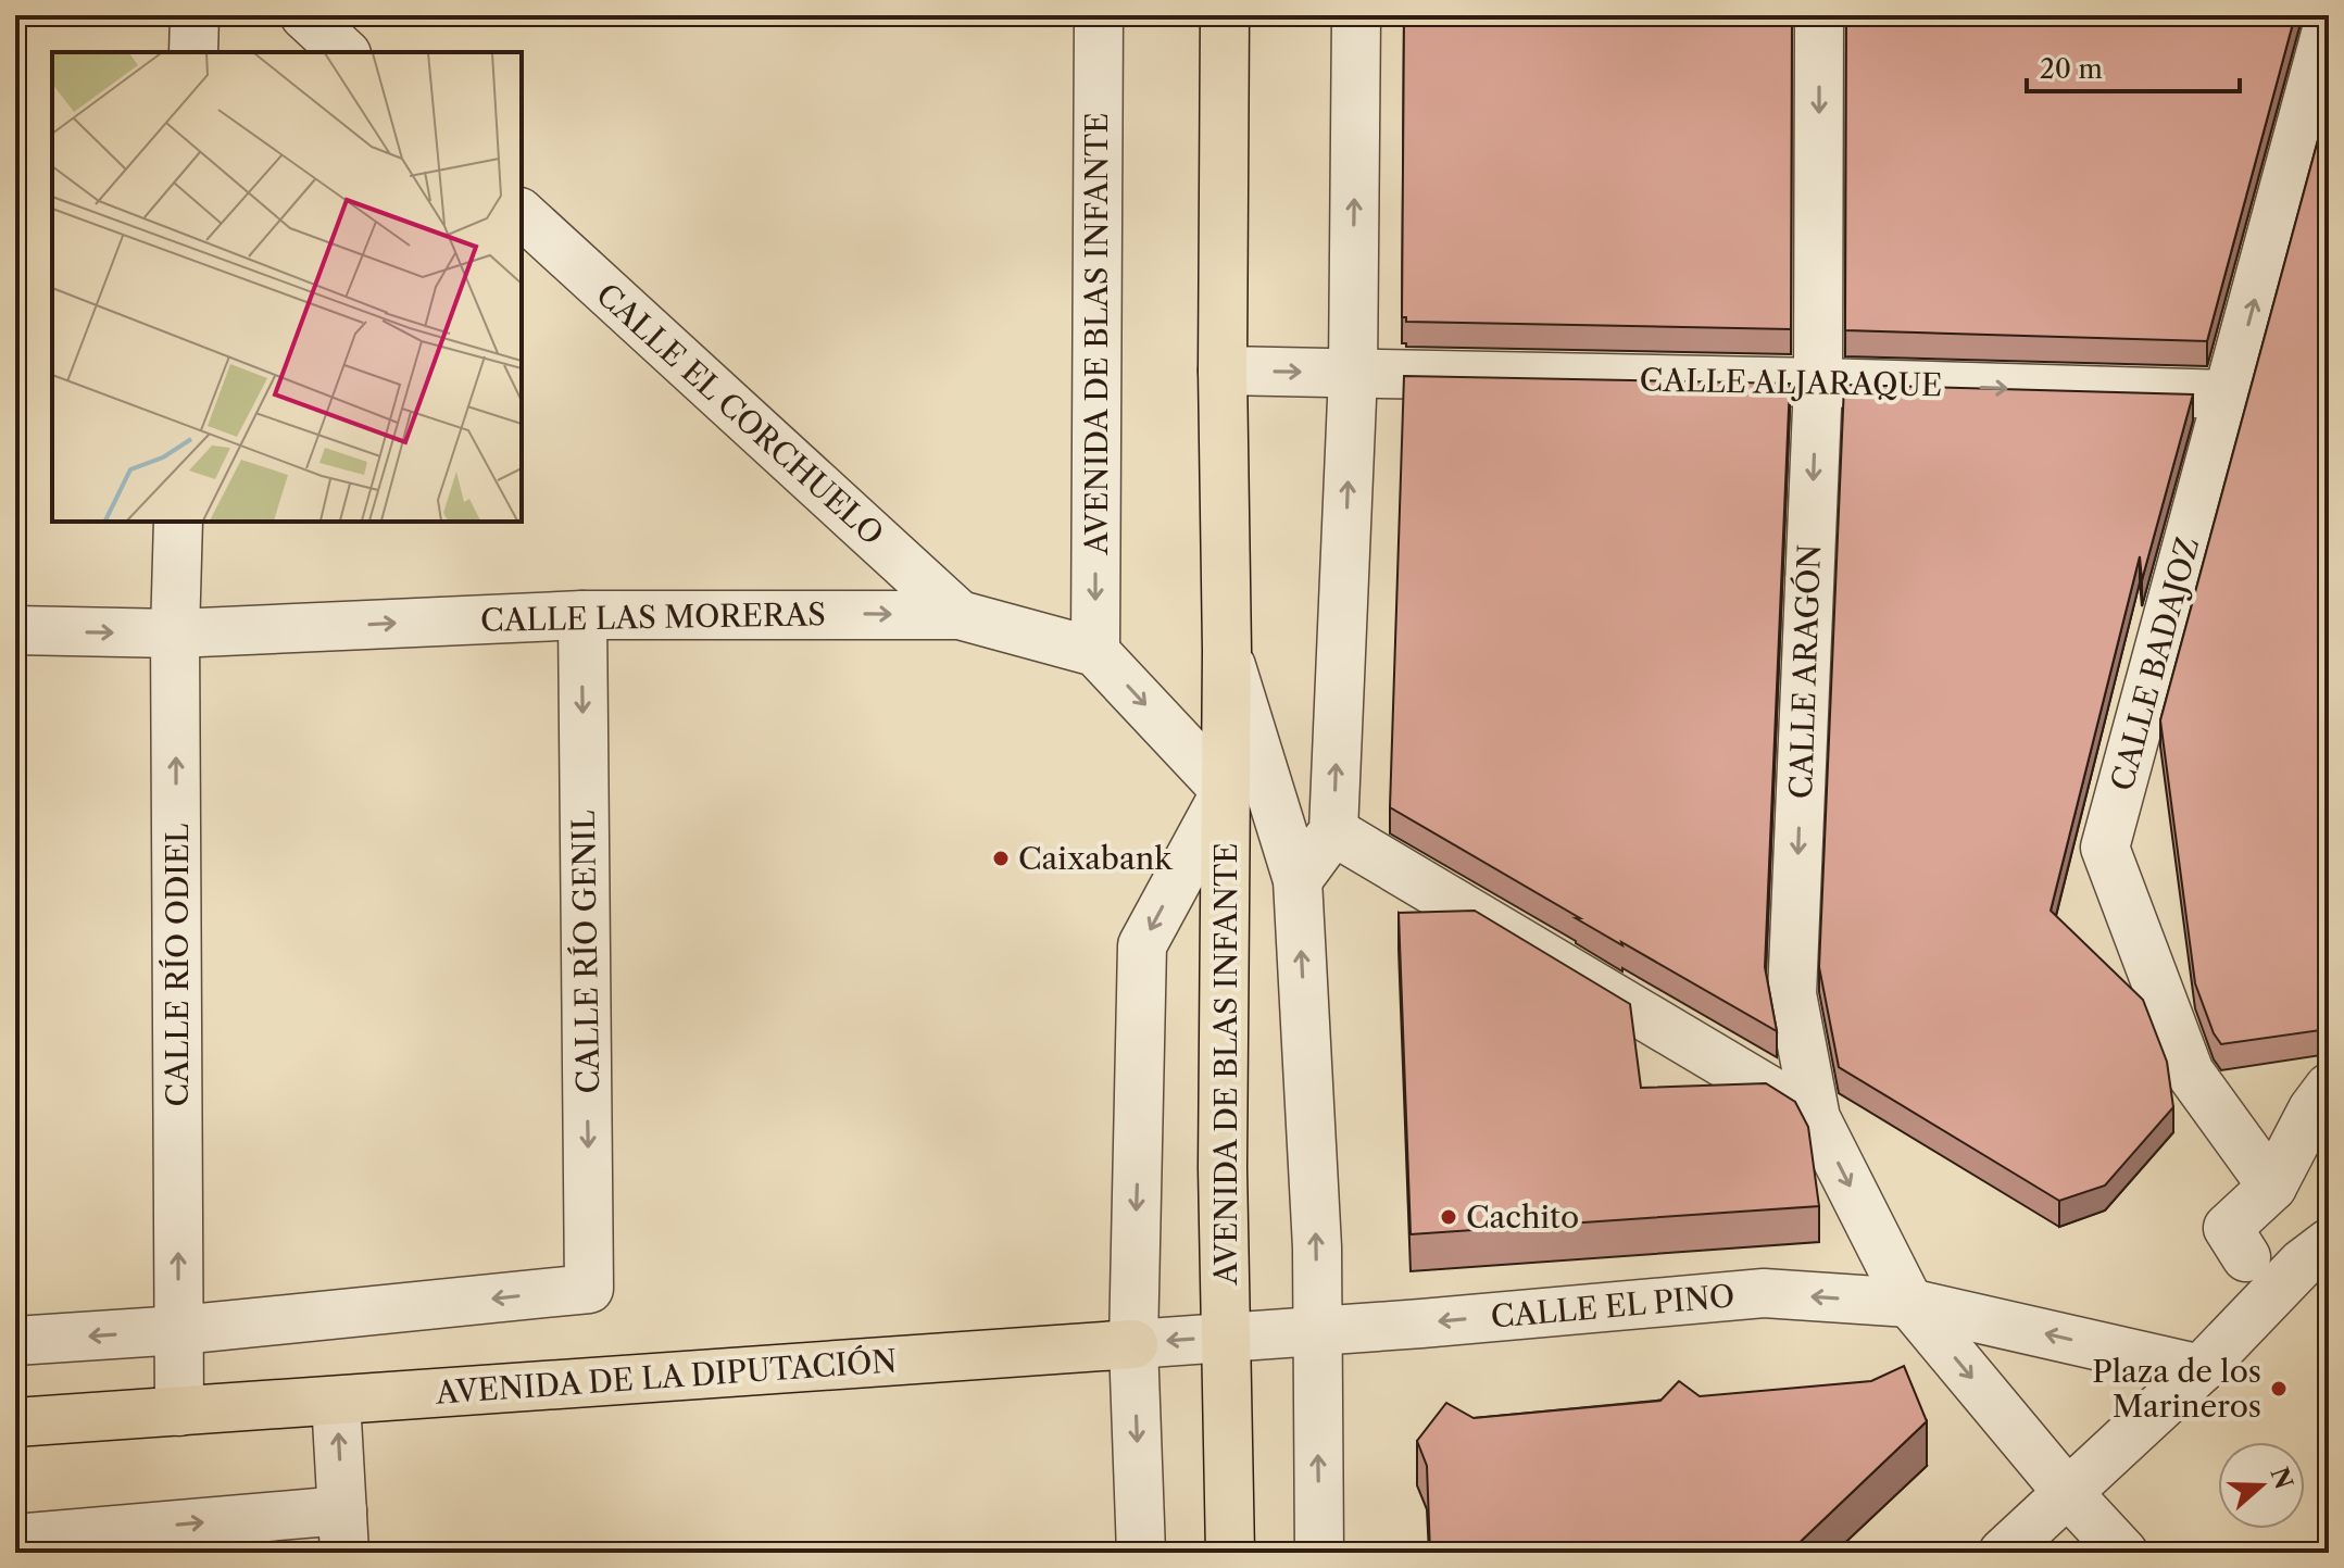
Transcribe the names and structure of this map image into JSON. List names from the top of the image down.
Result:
{
  "streets": {
    "main road": ["AVENIDA DE BLAS INFANTE", "AVENIDA DE LA DIPUTACIÓN"],
    "street": [
      "CALLE ALJARAQUE",
      "CALLE EL CORCHUELO",
      "CALLE LAS MORERAS",
      "CALLE BADAJOZ",
      "CALLE ARAGÓN",
      "CALLE RÍO GENIL",
      "CALLE RÍO ODIEL",
      "CALLE EL PINO"
    ]
  },
  "crossings": [
    ["AVENIDA DE BLAS INFANTE", "CALLE LAS MORERAS"],
    ["AVENIDA DE BLAS INFANTE", "CALLE EL PINO"],
    ["AVENIDA DE BLAS INFANTE", "AVENIDA DE LA DIPUTACIÓN"],
    ["CALLE ALJARAQUE", "CALLE BADAJOZ"],
    ["CALLE ALJARAQUE", "CALLE ARAGÓN"],
    ["CALLE EL CORCHUELO", "CALLE LAS MORERAS"],
    ["CALLE LAS MORERAS", "CALLE RÍO GENIL"],
    ["CALLE LAS MORERAS", "CALLE RÍO ODIEL"],
    ["CALLE ARAGÓN", "CALLE EL PINO"],
    ["CALLE RÍO GENIL", "CALLE RÍO ODIEL"],
    ["CALLE RÍO ODIEL", "AVENIDA DE LA DIPUTACIÓN"],
    ["CALLE EL PINO", "AVENIDA DE LA DIPUTACIÓN"]
  ],
  "one_way": [
    "CALLE ALJARAQUE",
    "CALLE LAS MORERAS",
    "CALLE ARAGÓN",
    "CALLE RÍO ODIEL",
    "CALLE EL PINO"
  ],
  "places": ["Caixabank", "Cachito", "Plaza de los Marineros"],
  "scale_bar": "20 m",
  "north": "right"
}
